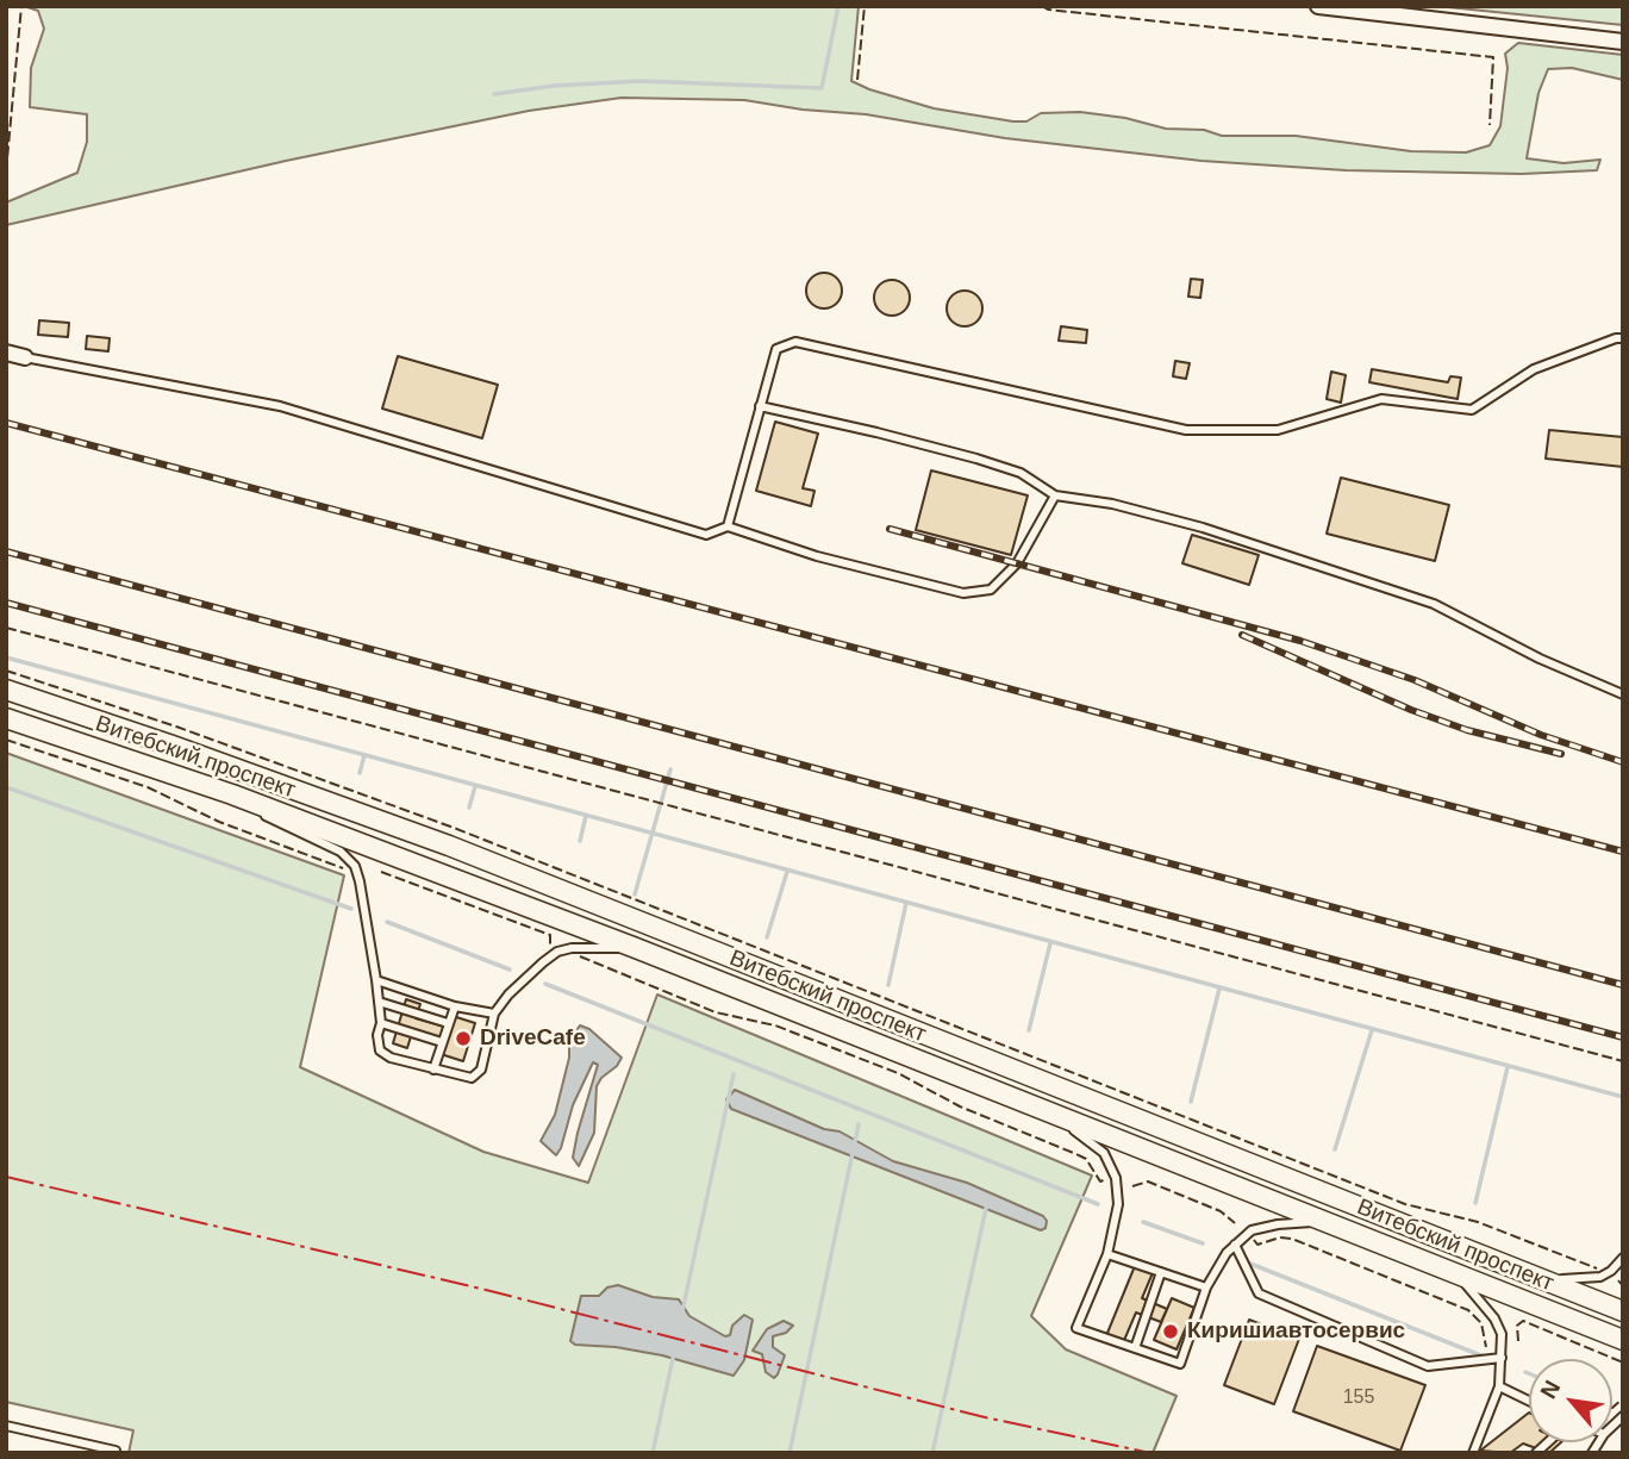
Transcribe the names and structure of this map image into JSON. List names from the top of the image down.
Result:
{
  "streets": {
    "main road": ["Витебский проспект"]
  },
  "places": ["DriveCafe", "Киришиавтосервис"],
  "house_numbers": ["155"],
  "north": "top left"
}
